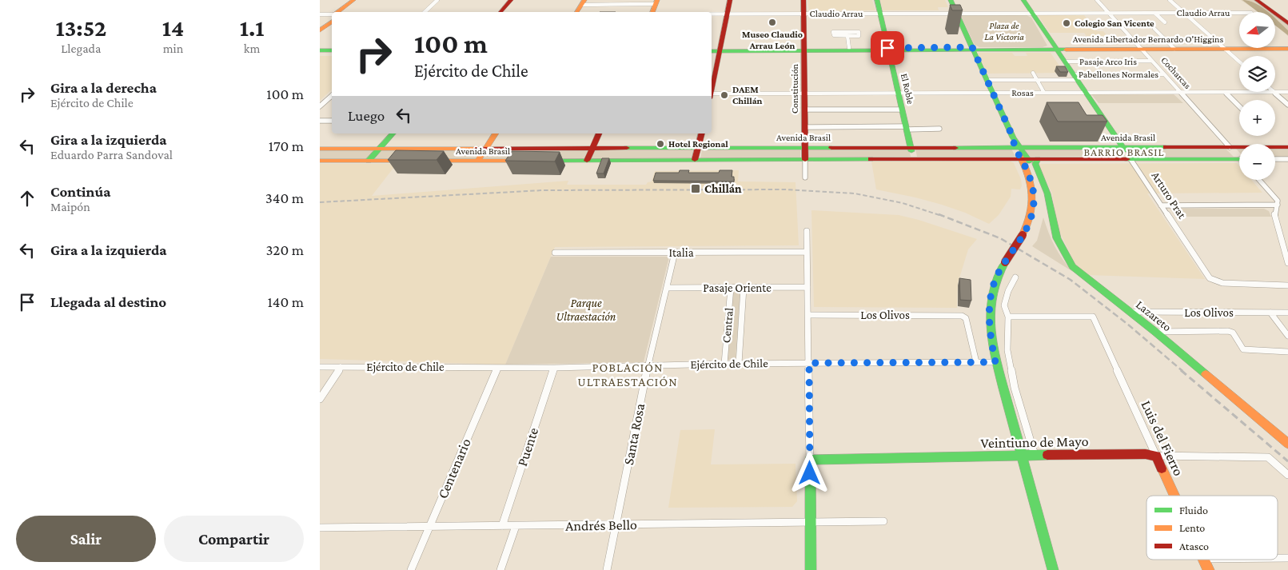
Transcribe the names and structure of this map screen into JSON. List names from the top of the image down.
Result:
{
  "streets": {
    "main road": [
      "Avenida Libertador Bernardo O'Higgins",
      "Cocharcas",
      "Constitución",
      "El Roble",
      "Avenida Brasil",
      "Arturo Prat",
      "Lazareto",
      "Luis del Fierro",
      "Veintiuno de Mayo"
    ],
    "street": [
      "Claudio Arrau",
      "Pasaje Arco Iris",
      "Pabellones Normales",
      "Rosas",
      "Italia",
      "Pasaje Oriente",
      "Los Olivos",
      "Central",
      "Ejército de Chile",
      "Santa Rosa",
      "Puente",
      "Centenario",
      "Andrés Bello"
    ]
  },
  "crossings": [
    ["Claudio Arrau", "Cocharcas"],
    ["Claudio Arrau", "Constitución"],
    ["Claudio Arrau", "El Roble"],
    ["Claudio Arrau", "Arturo Prat"],
    ["Avenida Libertador Bernardo O'Higgins", "Cocharcas"],
    ["Avenida Libertador Bernardo O'Higgins", "Constitución"],
    ["Avenida Libertador Bernardo O'Higgins", "El Roble"],
    ["Avenida Libertador Bernardo O'Higgins", "Arturo Prat"],
    ["Pasaje Arco Iris", "Cocharcas"],
    ["Pasaje Arco Iris", "Arturo Prat"],
    ["Cocharcas", "Pabellones Normales"],
    ["Cocharcas", "Rosas"],
    ["Cocharcas", "Avenida Brasil"],
    ["Pabellones Normales", "Arturo Prat"],
    ["Constitución", "Rosas"],
    ["Constitución", "Avenida Brasil"],
    ["El Roble", "Rosas"],
    ["El Roble", "Avenida Brasil"],
    ["Rosas", "Arturo Prat"],
    ["Avenida Brasil", "Arturo Prat"],
    ["Avenida Brasil", "Lazareto"],
    ["Italia", "Santa Rosa"],
    ["Pasaje Oriente", "Central"],
    ["Pasaje Oriente", "Santa Rosa"],
    ["Los Olivos", "Lazareto"],
    ["Los Olivos", "Ejército de Chile"],
    ["Central", "Ejército de Chile"],
    ["Ejército de Chile", "Santa Rosa"],
    ["Ejército de Chile", "Puente"],
    ["Ejército de Chile", "Centenario"],
    ["Santa Rosa", "Andrés Bello"],
    ["Luis del Fierro", "Veintiuno de Mayo"],
    ["Puente", "Andrés Bello"],
    ["Centenario", "Andrés Bello"]
  ],
  "districts": ["BARRIO BRASIL", "POBLACIÓN ULTRAESTACIÓN"],
  "parks": ["Plaza de La Victoria", "Parque Ultraestación"],
  "places": {
    "other": [
      "Museo Claudio Arrau León",
      "Colegio San Vicente",
      "DAEM Chillán",
      "Hotel Regional"
    ],
    "transit": ["Chillán"]
  },
  "legend": ["Fluido", "Lento", "Atasco"],
  "north": "left",
  "page": {
    "eta": [
      "13:52",
      "Llegada",
      "14",
      "min",
      "1.1",
      "km"
    ],
    "map_buttons": ["+", "−"],
    "turn": ["100 m", "Ejército de Chile"],
    "list": [
      {
        "name": "Gira a la derecha",
        "note": "Ejército de Chile",
        "value": "100 m"
      },
      {
        "name": "Gira a la izquierda",
        "note": "Eduardo Parra Sandoval",
        "value": "170 m"
      },
      {
        "name": "Continúa",
        "note": "Maipón",
        "value": "340 m"
      },
      {
        "name": "Gira a la izquierda",
        "value": "320 m"
      },
      {
        "name": "Llegada al destino",
        "value": "140 m"
      }
    ],
    "then": "Luego",
    "buttons": ["Salir", "Compartir"]
  }
}
